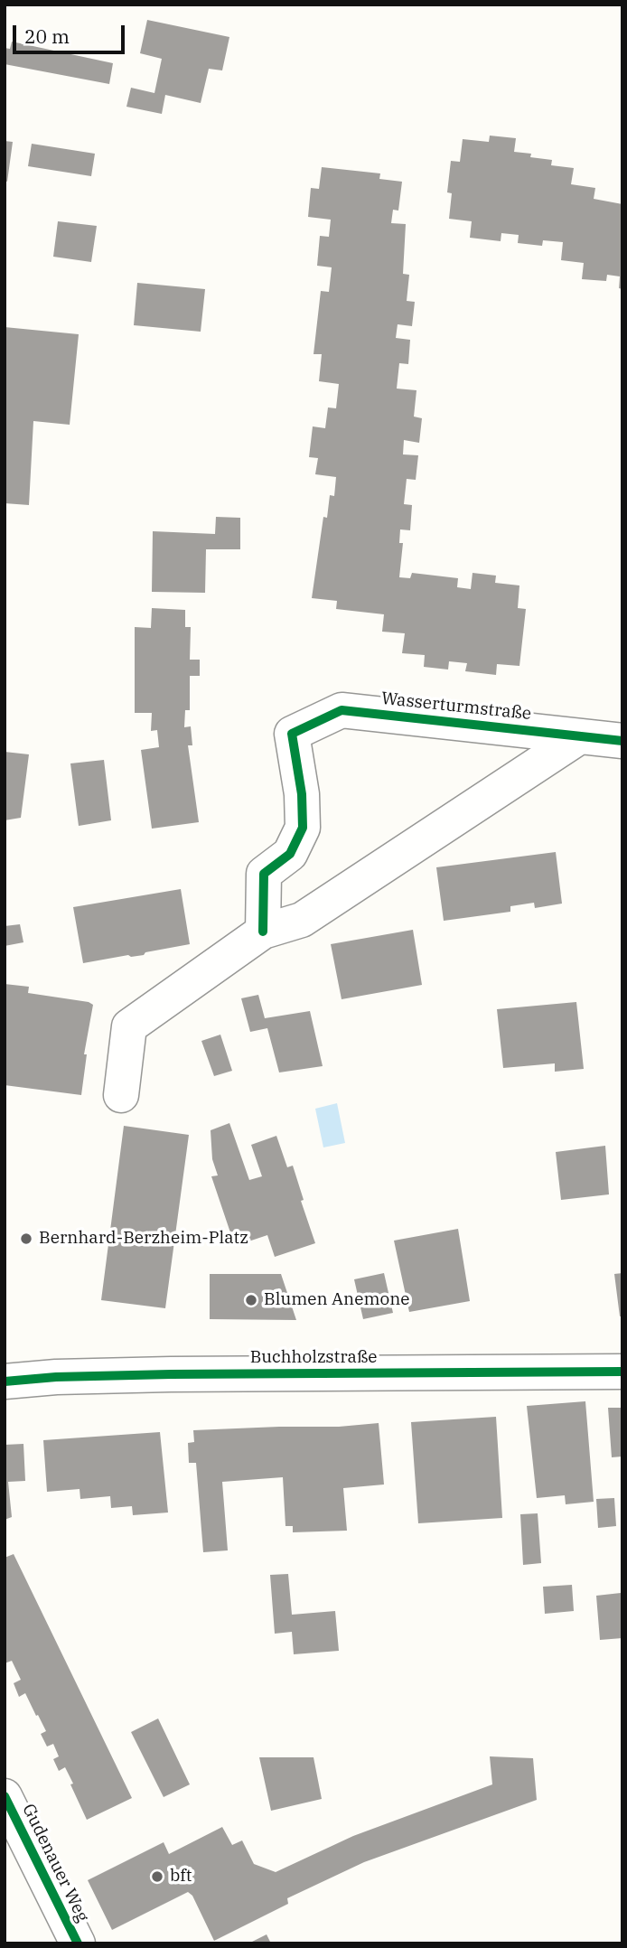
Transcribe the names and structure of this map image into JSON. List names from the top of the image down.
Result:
{
  "streets": {
    "street": ["Wasserturmstraße", "Buchholzstraße", "Gudenauer Weg"]
  },
  "places": ["Bernhard-Berzheim-Platz", "Blumen Anemone", "bft"],
  "scale_bar": "20 m"
}
